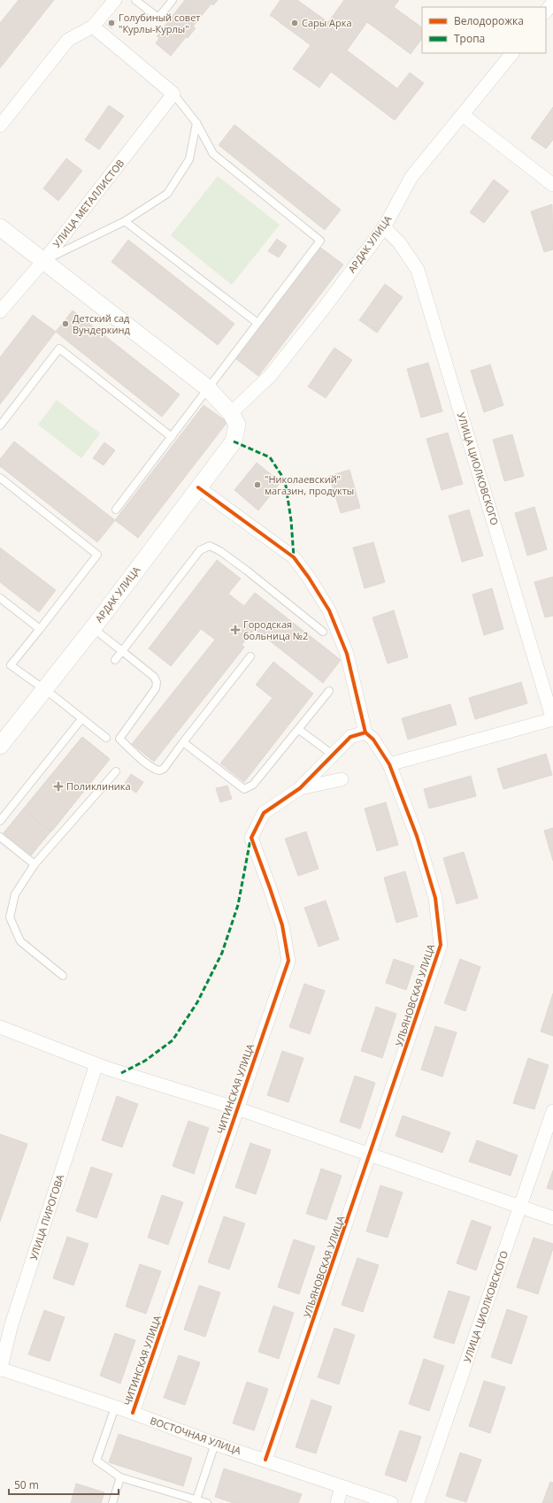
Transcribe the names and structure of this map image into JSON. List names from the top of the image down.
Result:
{
  "streets": {
    "street": [
      "УЛИЦА МЕТАЛЛИСТОВ",
      "АРДАК УЛИЦА",
      "УЛИЦА ЦИОЛКОВСКОГО",
      "УЛЬЯНОВСКАЯ УЛИЦА",
      "ЧИТИНСКАЯ УЛИЦА",
      "УЛИЦА ПИРОГОВА",
      "ВОСТОЧНАЯ УЛИЦА"
    ]
  },
  "crossings": [
    ["АРДАК УЛИЦА", "УЛИЦА ЦИОЛКОВСКОГО"],
    ["АРДАК УЛИЦА", "УЛЬЯНОВСКАЯ УЛИЦА"],
    ["УЛЬЯНОВСКАЯ УЛИЦА", "ВОСТОЧНАЯ УЛИЦА"],
    ["ЧИТИНСКАЯ УЛИЦА", "ВОСТОЧНАЯ УЛИЦА"],
    ["УЛИЦА ПИРОГОВА", "ВОСТОЧНАЯ УЛИЦА"]
  ],
  "places": {
    "other": [
      "Голубиный совет \"Курлы-Курлы\"",
      "Сары Арка",
      "Детский сад Вундеркинд",
      "\"Николаевский\" магазин, продукты"
    ],
    "health": ["Городская больница №2", "Поликлиника"]
  },
  "legend": ["Велодорожка", "Тропа"],
  "scale_bar": "50 m"
}
